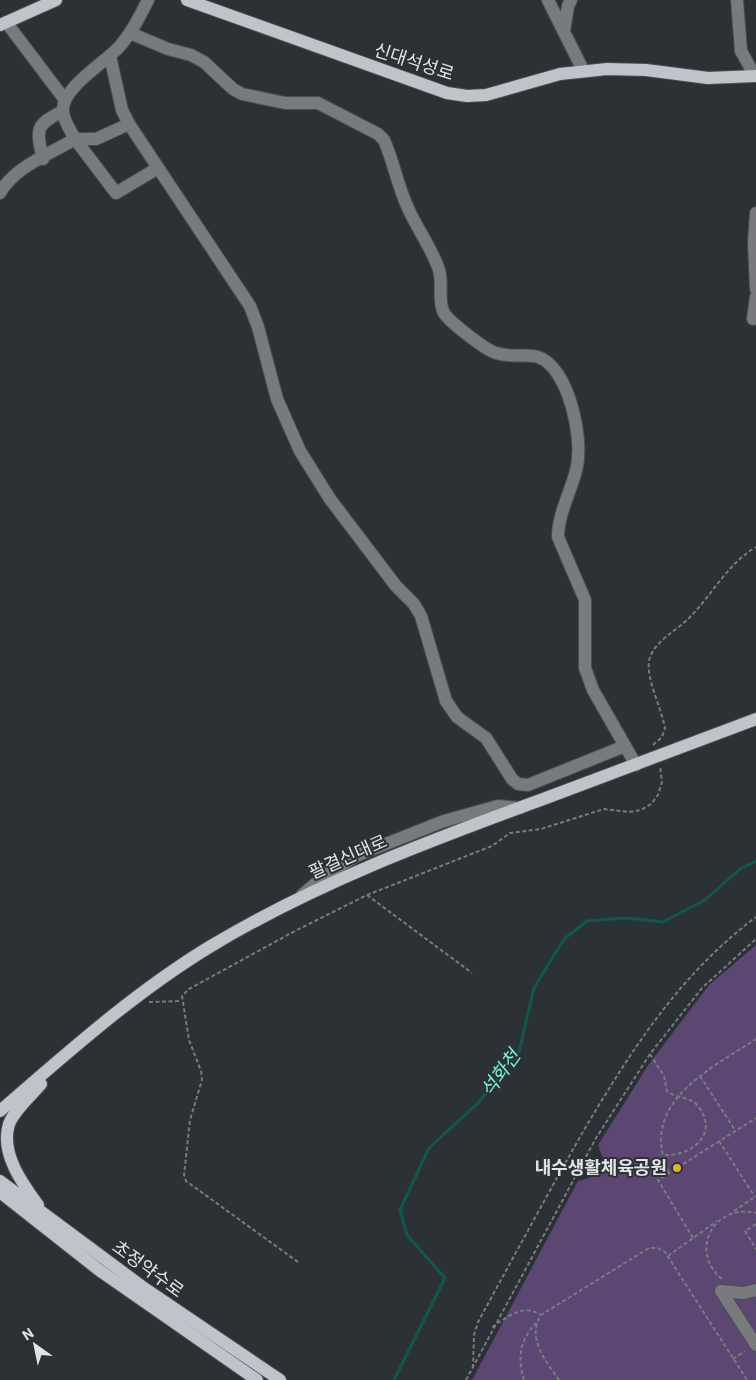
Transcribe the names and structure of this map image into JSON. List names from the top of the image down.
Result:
{
  "streets": {
    "main road": ["신대석성로", "팔결신대로", "초정약수로"]
  },
  "water": ["석화천"],
  "places": ["내수생활체육공원"],
  "north": "top left"
}
